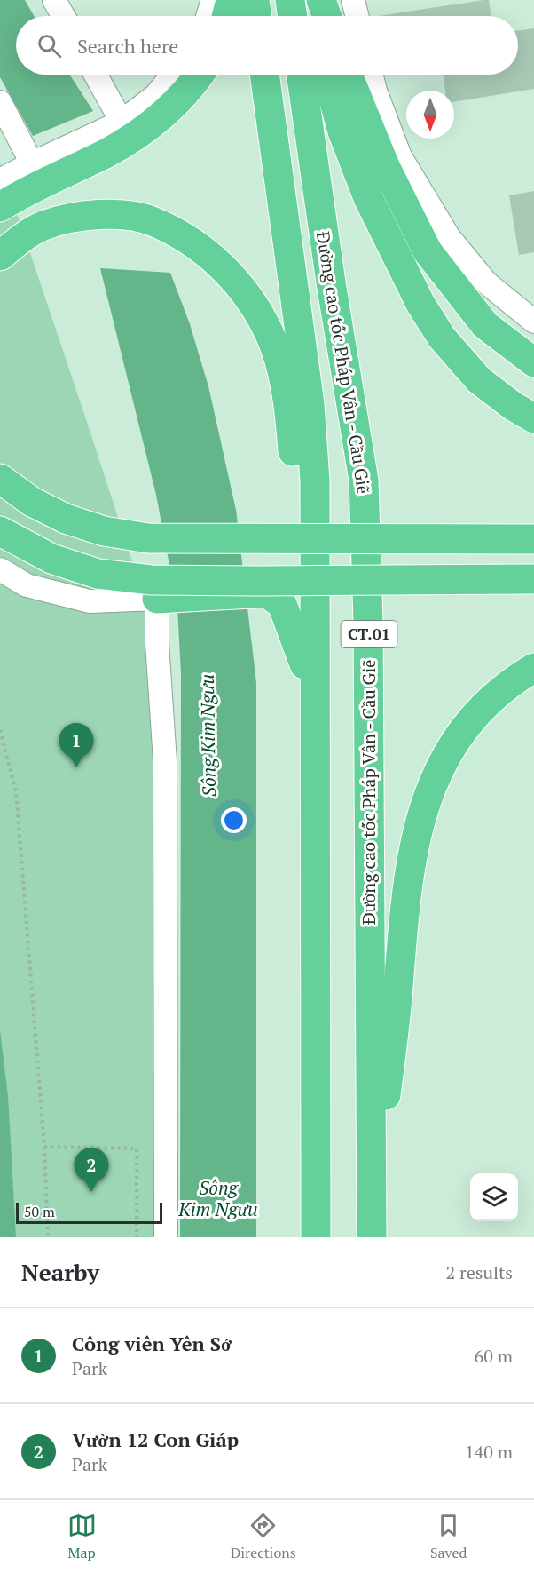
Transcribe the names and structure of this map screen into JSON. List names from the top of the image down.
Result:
{
  "streets": {
    "highway": ["Đường cao tốc Pháp Vân - Cầu Giẽ", "CT.01"]
  },
  "water": ["Sông Kim Ngưu"],
  "scale_bar": "50 m",
  "north": "bottom",
  "page": {
    "search": "Search here",
    "pins": ["1", "2"],
    "scale": "50 m",
    "heading": ["Nearby", "2 results"],
    "list": [
      {
        "mark": "1",
        "name": "Công viên Yên Sở",
        "note": "Park",
        "value": "60 m"
      },
      {
        "mark": "2",
        "name": "Vườn 12 Con Giáp",
        "note": "Park",
        "value": "140 m"
      }
    ],
    "nav": ["Map", "Directions", "Saved"]
  }
}
